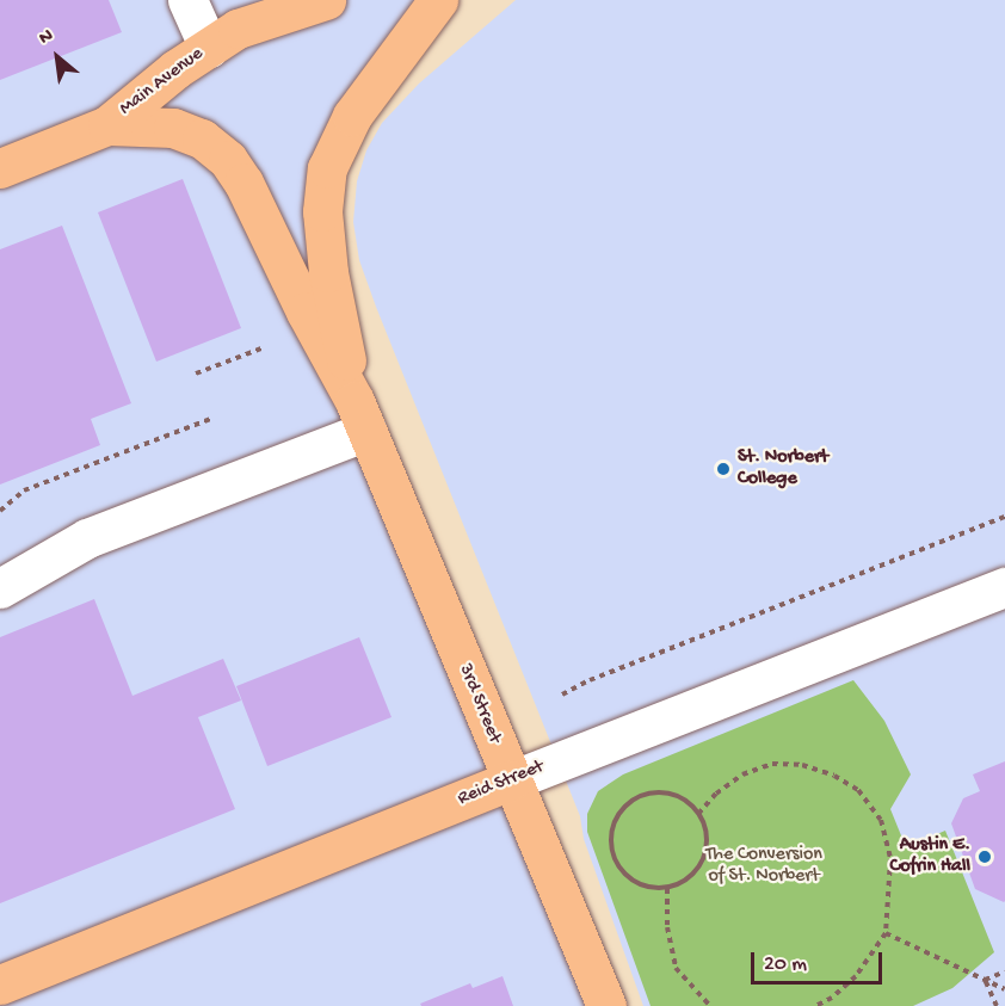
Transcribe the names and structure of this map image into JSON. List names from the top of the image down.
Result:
{
  "streets": {
    "main road": ["Main Avenue", "3rd Street", "Reid Street"]
  },
  "crossings": [
    ["3rd Street", "Reid Street"]
  ],
  "parks": ["The Conversion of St. Norbert"],
  "places": ["St. Norbert College", "Austin E. Cofrin Hall"],
  "scale_bar": "20 m",
  "north": "top left"
}
